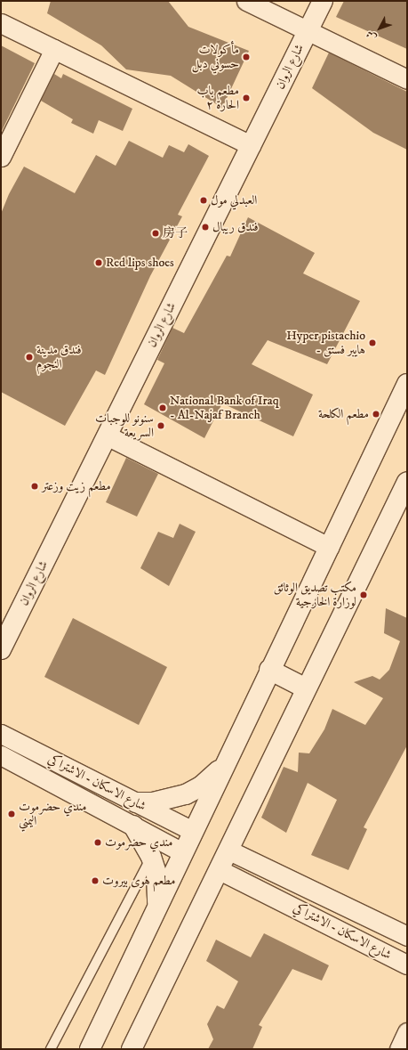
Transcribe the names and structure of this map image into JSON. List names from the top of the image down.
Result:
{
  "streets": {
    "main road": ["شارع الروان"],
    "street": ["شارع الاسكان - الاشتراكي"]
  },
  "places": [
    "مأكولات حسوني دبل",
    "مطعم باب الحارة ٢",
    "العبدلي مول",
    "فندق ريبال",
    "房子",
    "Red lips shoes",
    "Hyper pistachio - هايبر فستق",
    "فندق مدينة النجوم",
    "National Bank of Iraq - Al-Najaf Branch",
    "مطعم الكلحة",
    "سنونو للوجبات السريعة",
    "مطعم زيت وزعتر",
    "مكتب تصديق الوثائق لوزارة الخارجية",
    "مندي حضرموت اليمني",
    "مندي حضرموت",
    "مطعم هوى بيروت"
  ],
  "north": "bottom left"
}
